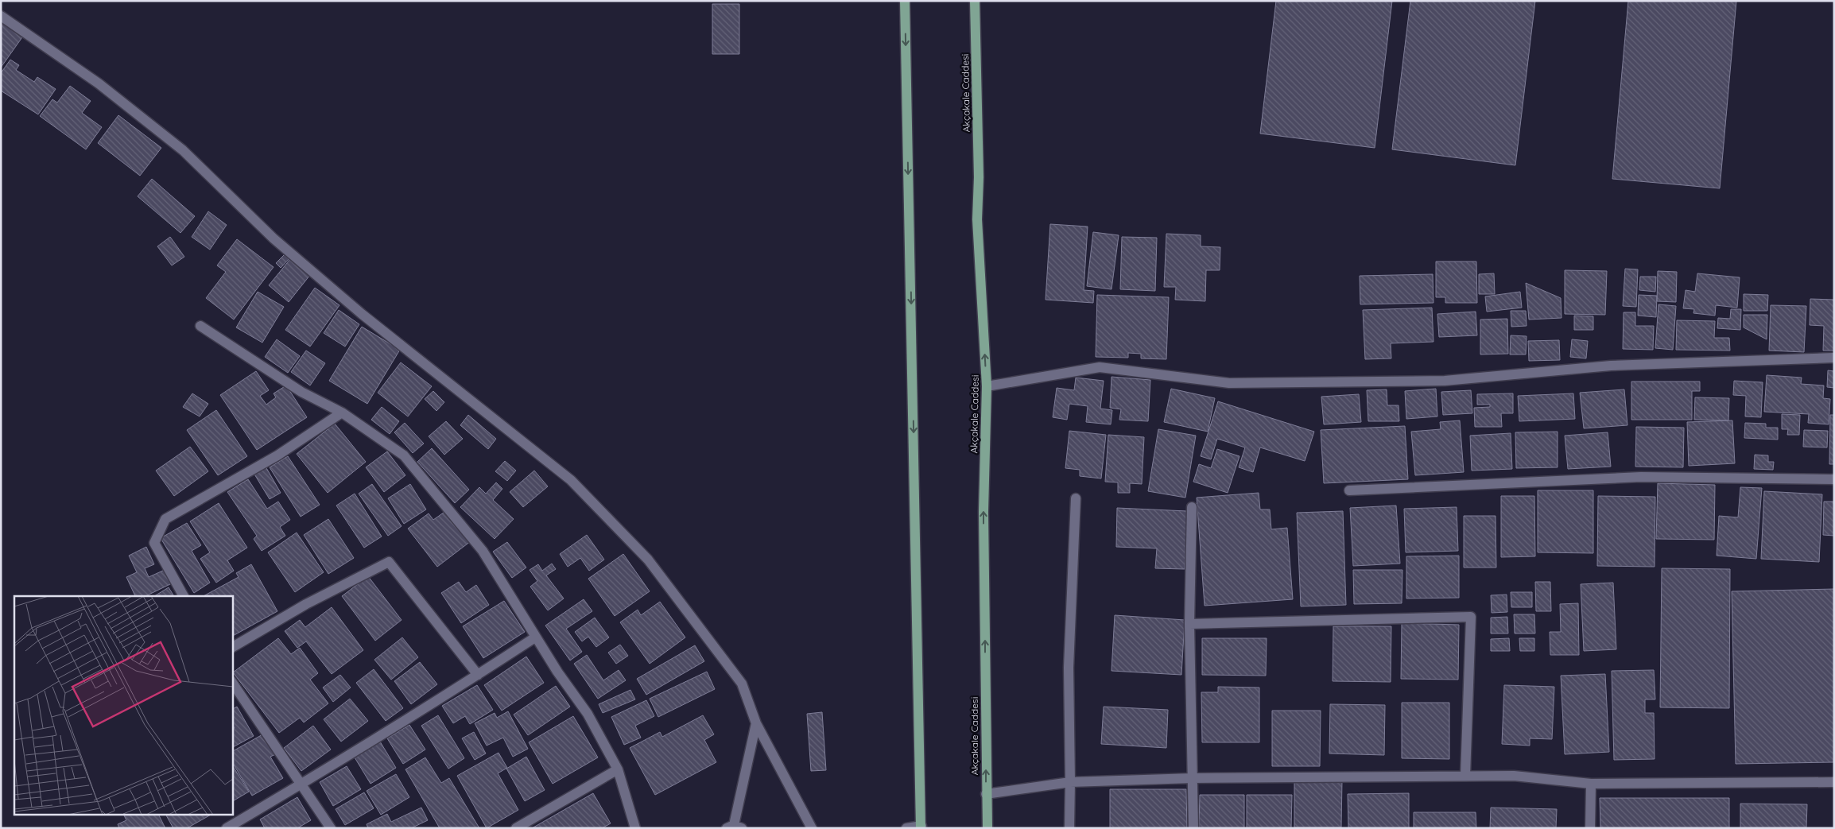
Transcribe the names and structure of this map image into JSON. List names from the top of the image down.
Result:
{
  "streets": {
    "main road": ["Akçakale Caddesi"]
  }
}
